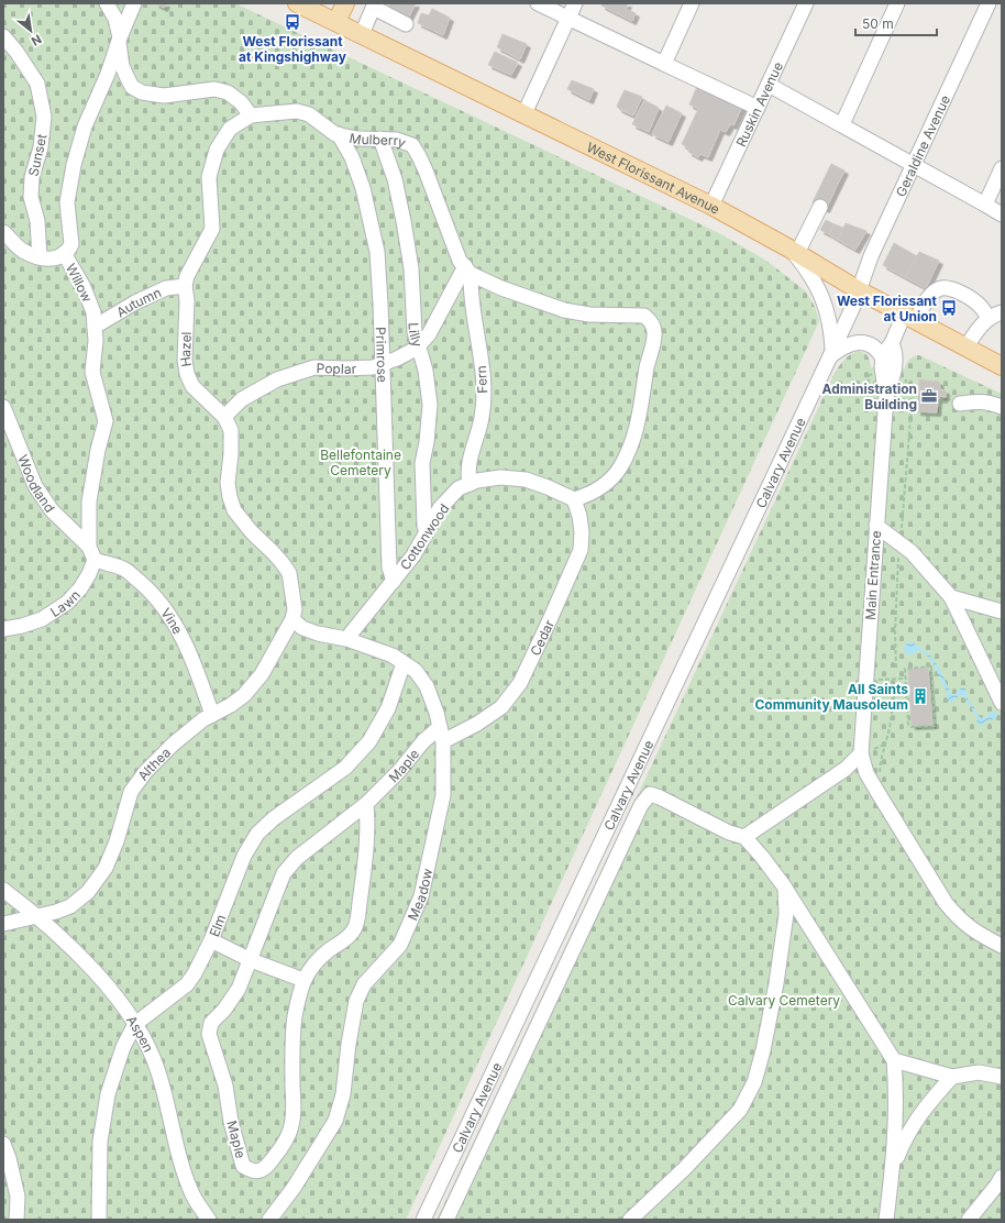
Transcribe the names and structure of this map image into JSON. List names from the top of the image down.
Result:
{
  "streets": {
    "main road": ["West Florissant Avenue"],
    "street": [
      "Ruskin Avenue",
      "Mulberry",
      "Geraldine Avenue",
      "Sunset",
      "Willow",
      "Autumn",
      "Lilly",
      "Hazel",
      "Primrose",
      "Poplar",
      "Fern",
      "Calvary Avenue",
      "Woodland",
      "Cottonwood",
      "Main Entrance",
      "Lawn",
      "Vine",
      "Cedar",
      "Althea",
      "Maple",
      "Meadow",
      "Elm",
      "Aspen"
    ]
  },
  "crossings": [
    ["Ruskin Avenue", "West Florissant Avenue"],
    ["Mulberry", "Lilly"],
    ["Mulberry", "Hazel"],
    ["Mulberry", "Primrose"],
    ["Mulberry", "Poplar"],
    ["Mulberry", "Fern"],
    ["Geraldine Avenue", "West Florissant Avenue"],
    ["Geraldine Avenue", "Calvary Avenue"],
    ["West Florissant Avenue", "Calvary Avenue"],
    ["Willow", "Autumn"],
    ["Willow", "Woodland"],
    ["Autumn", "Hazel"],
    ["Lilly", "Poplar"],
    ["Lilly", "Cottonwood"],
    ["Hazel", "Poplar"],
    ["Hazel", "Althea"],
    ["Hazel", "Meadow"],
    ["Primrose", "Poplar"],
    ["Primrose", "Cottonwood"],
    ["Poplar", "Fern"],
    ["Fern", "Cottonwood"],
    ["Cottonwood", "Cedar"],
    ["Cottonwood", "Meadow"],
    ["Lawn", "Vine"],
    ["Vine", "Althea"],
    ["Cedar", "Meadow"],
    ["Althea", "Meadow"],
    ["Althea", "Aspen"],
    ["Maple", "Meadow"],
    ["Meadow", "Elm"],
    ["Elm", "Aspen"]
  ],
  "parks": ["Bellefontaine Cemetery", "Calvary Cemetery"],
  "places": {
    "bus stop": ["West Florissant at Kingshighway", "West Florissant at Union"],
    "office": ["Administration Building"],
    "building": ["All Saints Community Mausoleum"]
  },
  "scale_bar": "50 m",
  "north": "bottom right"
}
